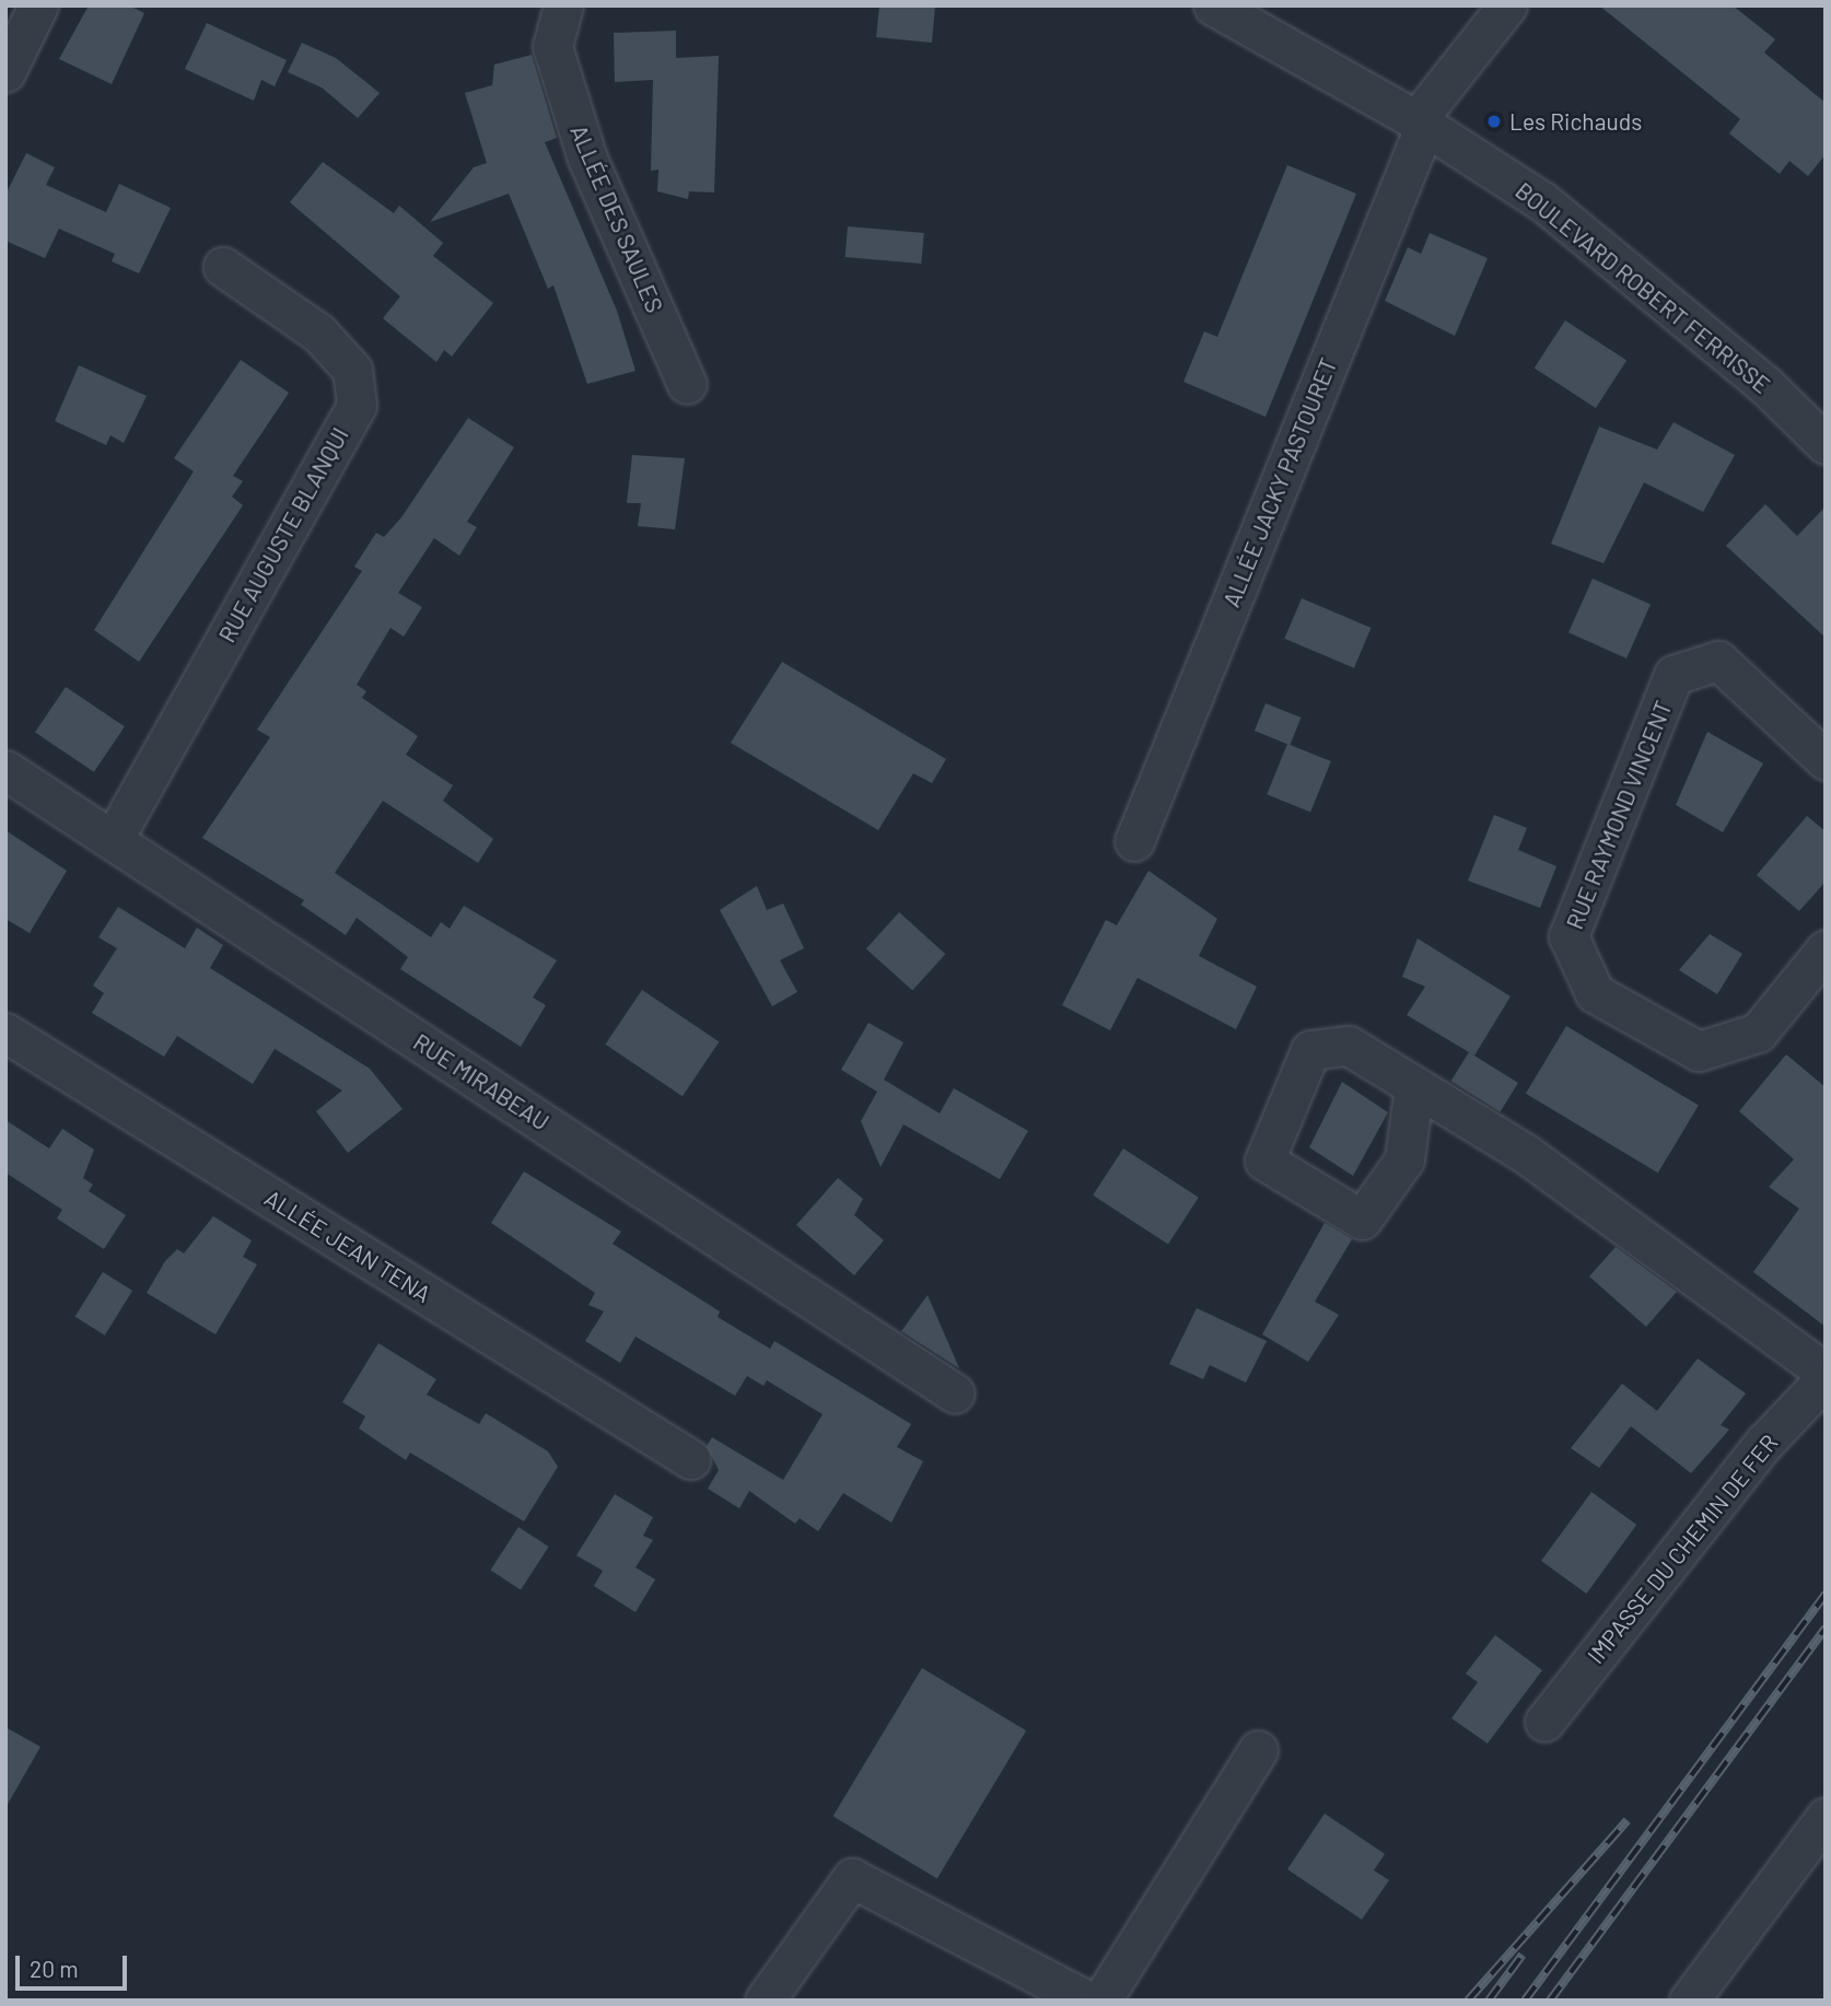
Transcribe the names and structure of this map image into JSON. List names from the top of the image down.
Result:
{
  "streets": {
    "street": [
      "ALLÉE DES SAULES",
      "BOULEVARD ROBERT FERRISSE",
      "ALLÉE JACKY PASTOURET",
      "RUE AUGUSTE BLANQUI",
      "RUE RAYMOND VINCENT",
      "RUE MIRABEAU",
      "ALLÉE JEAN TENA",
      "IMPASSE DU CHEMIN DE FER"
    ]
  },
  "crossings": [
    ["BOULEVARD ROBERT FERRISSE", "ALLÉE JACKY PASTOURET"],
    ["RUE AUGUSTE BLANQUI", "RUE MIRABEAU"]
  ],
  "places": ["Les Richauds"],
  "scale_bar": "20 m"
}
